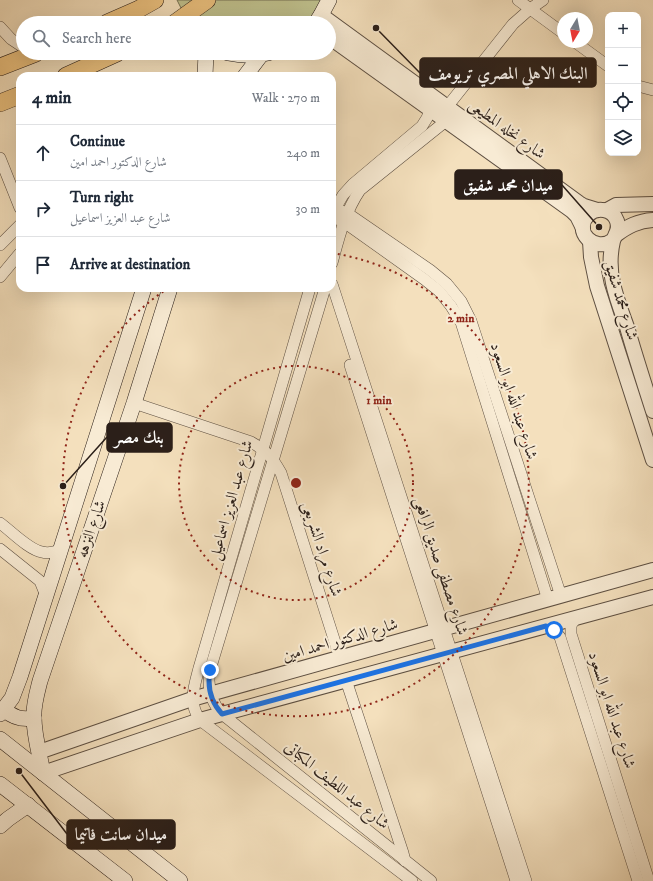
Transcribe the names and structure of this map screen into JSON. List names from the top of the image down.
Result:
{
  "streets": {
    "main road": ["شارع النزهه"],
    "street": [
      "شارع نخله المطيعى",
      "شارع محمد شفيق",
      "شارع عبد الله ابو السعود",
      "شارع عبد العزيز اسماعيل",
      "شارع مراد الشريعى",
      "شارع مصطفى صديق الرافعى",
      "شارع الدكتور احمد امين",
      "شارع عبد اللطيف المكباتى"
    ]
  },
  "crossings": [
    ["شارع نخله المطيعى", "شارع محمد شفيق"],
    ["شارع عبد الله ابو السعود", "شارع الدكتور احمد امين"],
    ["شارع عبد العزيز اسماعيل", "شارع مراد الشريعى"],
    ["شارع عبد العزيز اسماعيل", "شارع الدكتور احمد امين"],
    ["شارع عبد العزيز اسماعيل", "شارع عبد اللطيف المكباتى"],
    ["شارع النزهه", "شارع مراد الشريعى"],
    ["شارع النزهه", "شارع الدكتور احمد امين"],
    ["شارع مراد الشريعى", "شارع الدكتور احمد امين"],
    ["شارع مصطفى صديق الرافعى", "شارع الدكتور احمد امين"]
  ],
  "places": [
    "البنك الاهلي المصري تريومف",
    "ميدان محمد شفيق",
    "بنك مصر",
    "ميدان سانت فاتيما"
  ],
  "north": "bottom",
  "page": {
    "map_buttons": ["+", "−"],
    "search": "Search here",
    "heading": ["4 min", "Walk · 270 m"],
    "list": [
      ["Continue", "شارع الدكتور احمد امين", "240 m"],
      ["Turn right", "شارع عبد العزيز اسماعيل", "30 m"],
      "Arrive at destination"
    ]
  },
  "rings": ["2 min", "1 min"]
}
